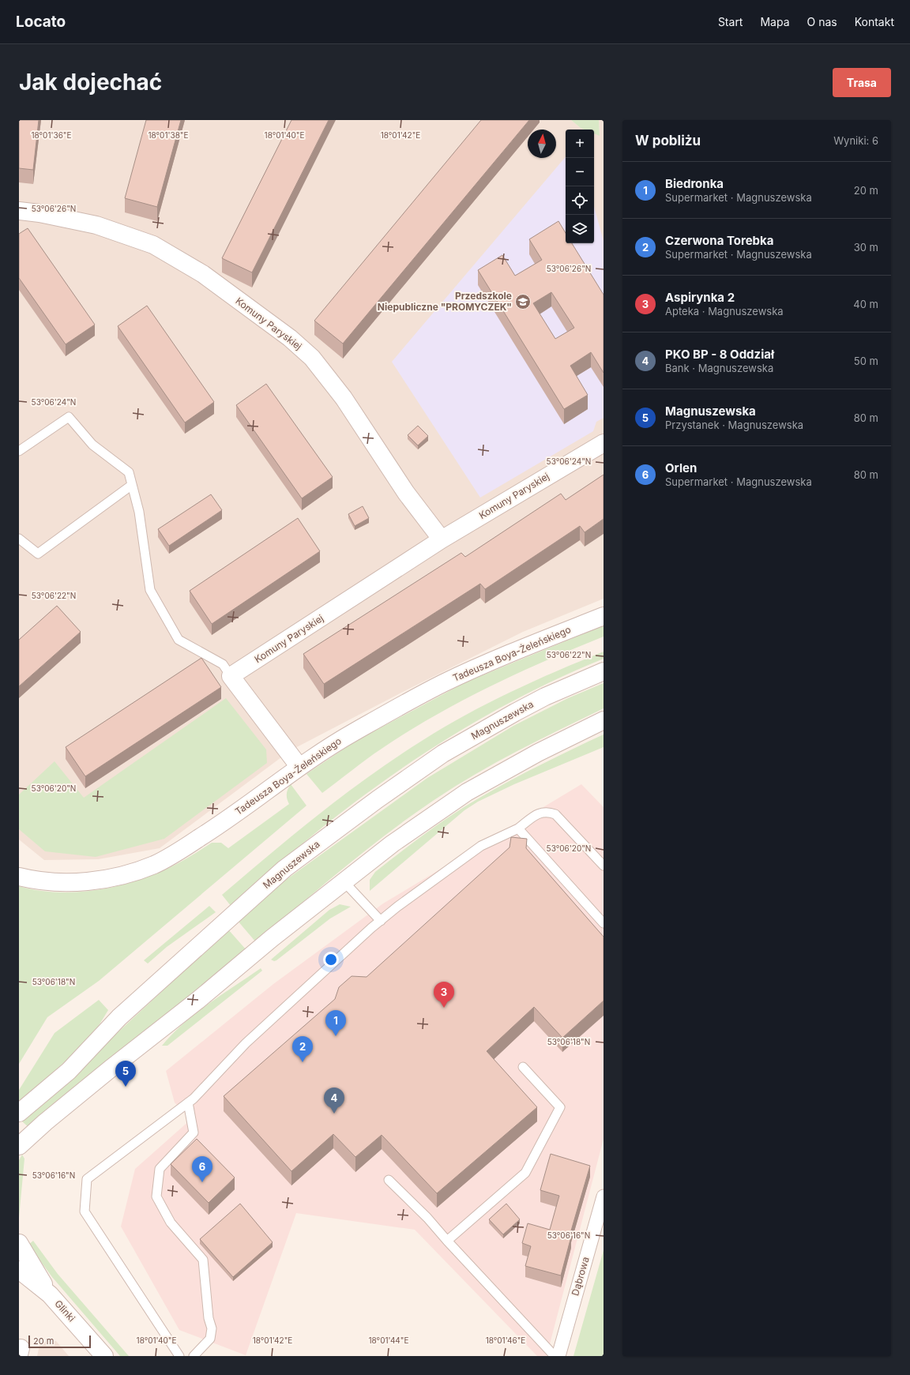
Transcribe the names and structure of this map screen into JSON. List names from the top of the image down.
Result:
{
  "streets": {
    "street": [
      "Komuny Paryskiej",
      "Tadeusza Boya-Żeleńskiego",
      "Magnuszewska",
      "Dąbrowa",
      "Glinki"
    ]
  },
  "places": {
    "school or university": ["Przedszkole Niepubliczne \"PROMYCZEK\""]
  },
  "scale_bar": "20 m",
  "north": "top",
  "page": {
    "header": "Locato",
    "nav": [
      "Start",
      "Mapa",
      "O nas",
      "Kontakt"
    ],
    "buttons": "Trasa",
    "title": "Jak dojechać",
    "heading": ["W pobliżu", "Wyniki: 6"],
    "map_buttons": ["+", "−"],
    "list": [
      {
        "mark": "1",
        "name": "Biedronka",
        "note": "Supermarket · Magnuszewska",
        "value": "20 m"
      },
      {
        "mark": "2",
        "name": "Czerwona Torebka",
        "note": "Supermarket · Magnuszewska",
        "value": "30 m"
      },
      {
        "mark": "3",
        "name": "Aspirynka 2",
        "note": "Apteka · Magnuszewska",
        "value": "40 m"
      },
      {
        "mark": "4",
        "name": "PKO BP - 8 Oddział",
        "note": "Bank · Magnuszewska",
        "value": "50 m"
      },
      {
        "mark": "5",
        "name": "Magnuszewska",
        "note": "Przystanek · Magnuszewska",
        "value": "80 m"
      },
      {
        "mark": "6",
        "name": "Orlen",
        "note": "Supermarket · Magnuszewska",
        "value": "80 m"
      }
    ],
    "pins": [
      "3",
      "1",
      "2",
      "5",
      "4",
      "6"
    ],
    "scale": "20 m"
  },
  "coordinates": [
    "18°01'36\"E",
    "18°01'38\"E",
    "18°01'40\"E",
    "18°01'42\"E",
    "53°06'26\"N",
    "53°06'24\"N",
    "53°06'22\"N",
    "53°06'20\"N",
    "53°06'18\"N",
    "53°06'16\"N",
    "18°01'44\"E",
    "18°01'46\"E"
  ]
}
